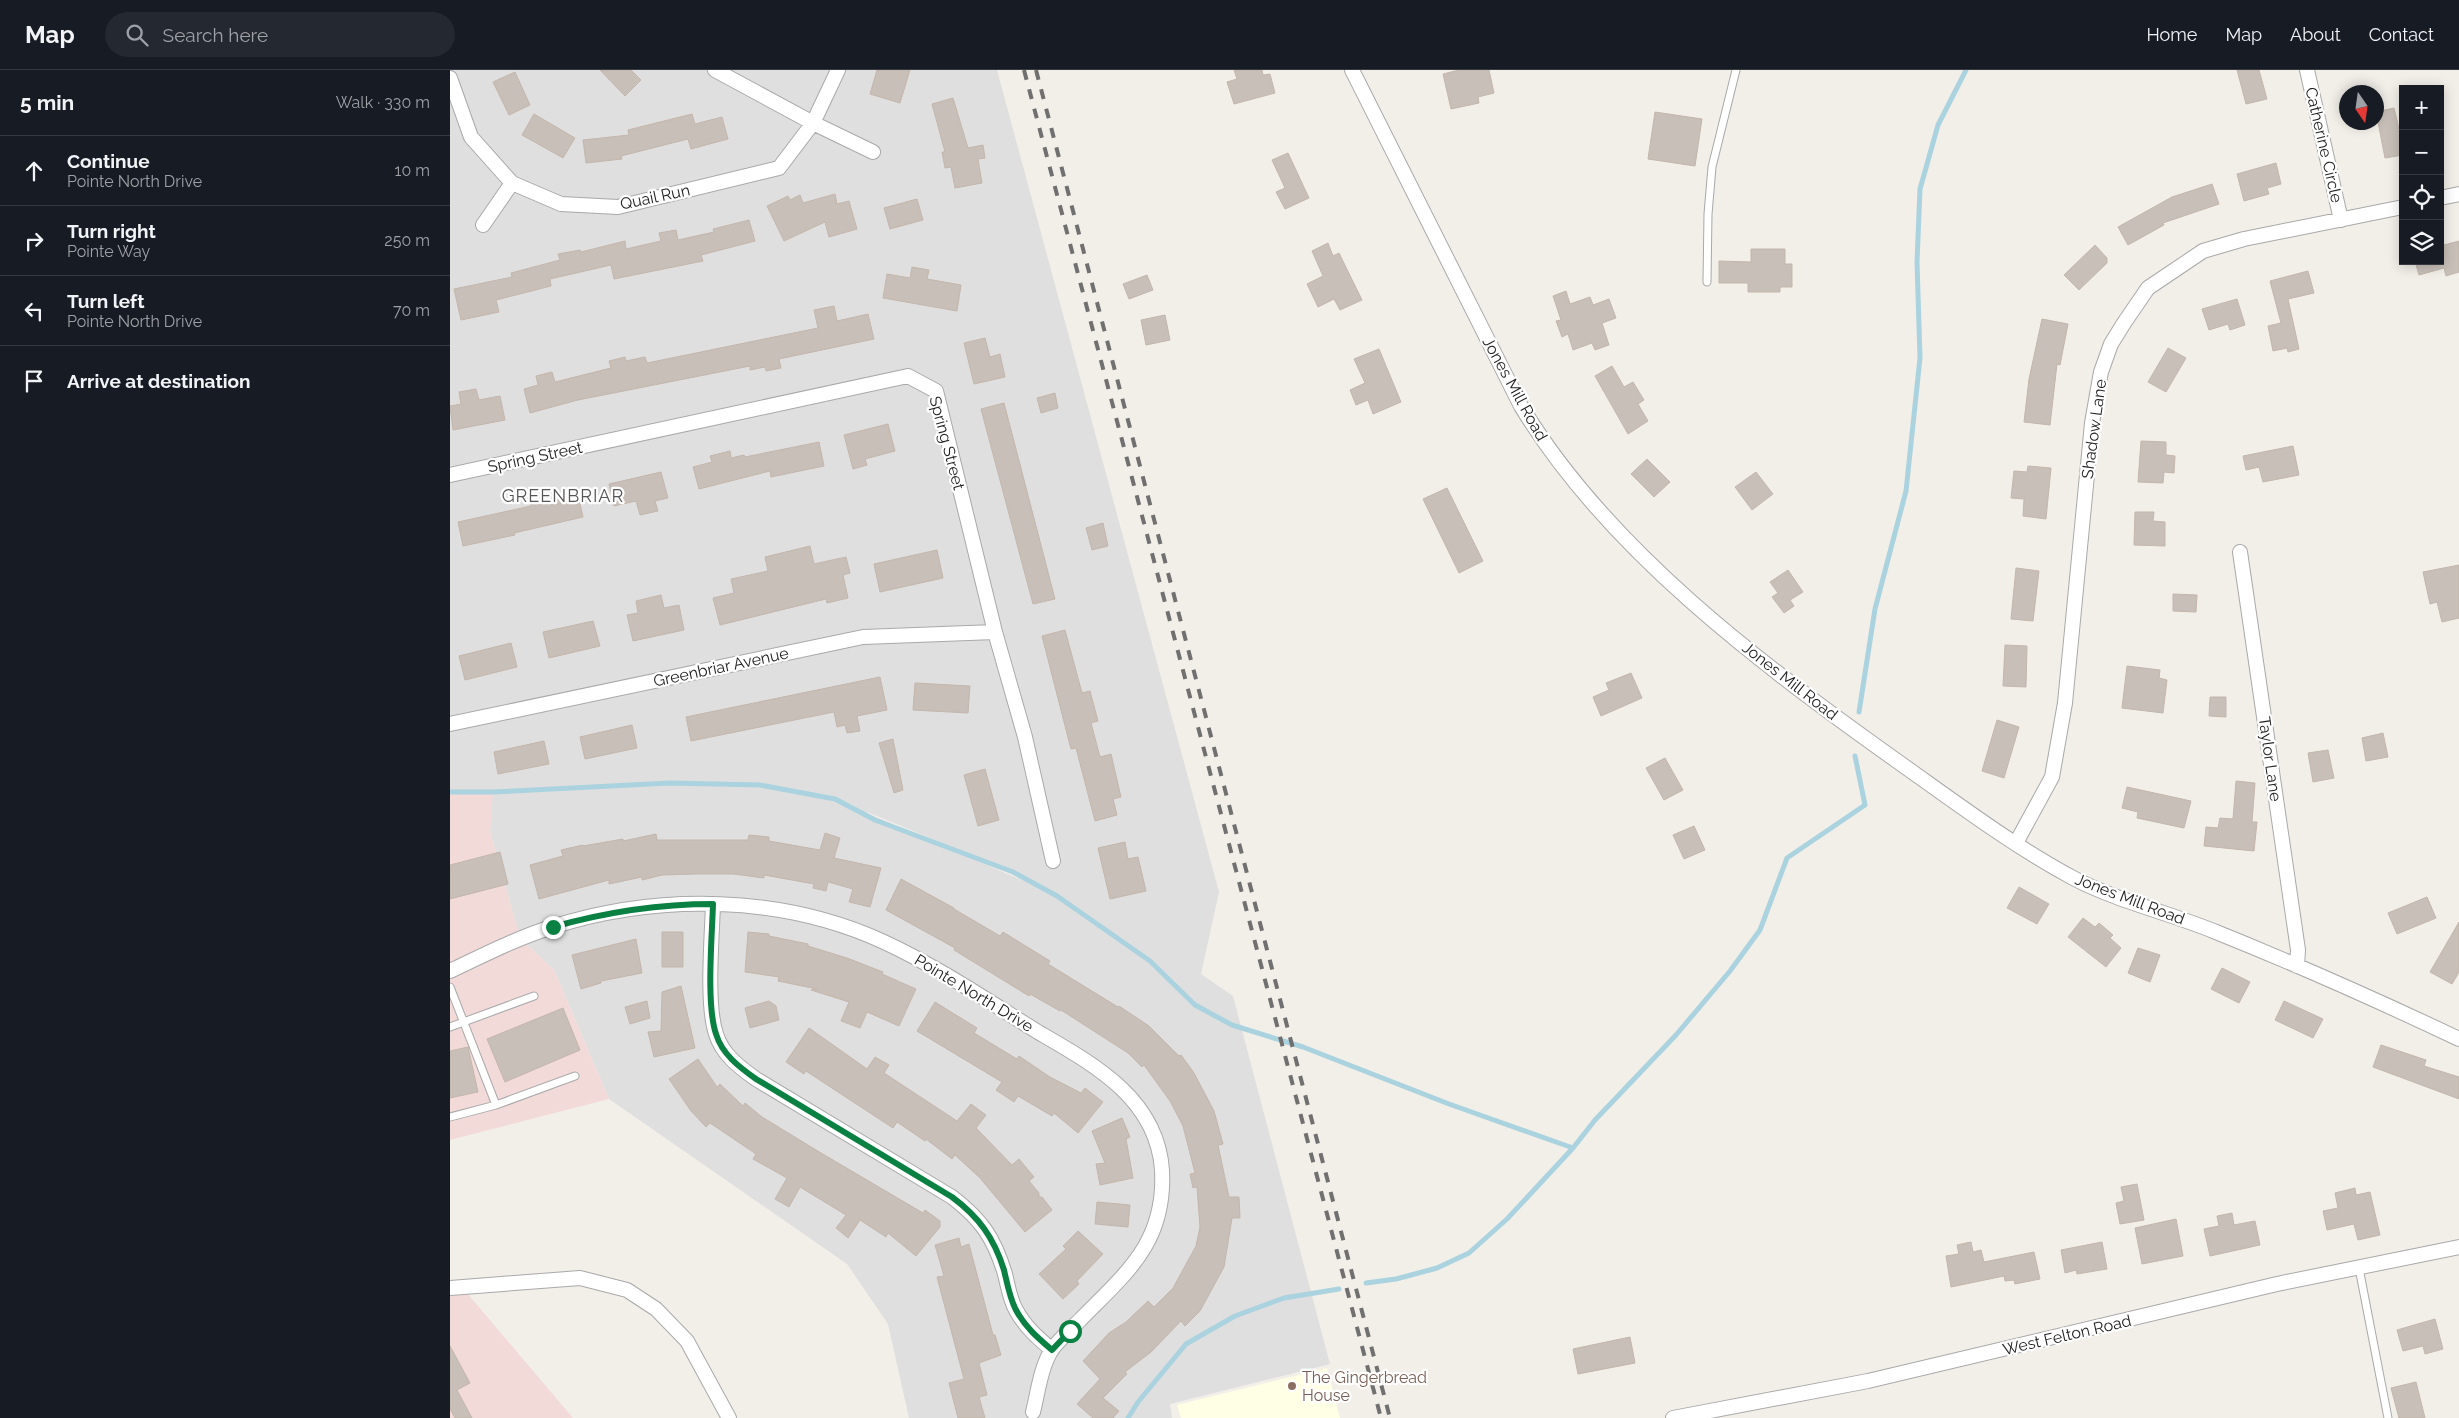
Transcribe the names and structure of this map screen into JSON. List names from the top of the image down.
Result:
{
  "streets": {
    "street": [
      "Catherine Circle",
      "Quail Run",
      "Jones Mill Road",
      "Shadow Lane",
      "Spring Street",
      "Greenbriar Avenue",
      "Taylor Lane",
      "Pointe North Drive",
      "West Felton Road"
    ]
  },
  "crossings": [
    ["Catherine Circle", "Shadow Lane"],
    ["Jones Mill Road", "Shadow Lane"],
    ["Jones Mill Road", "Taylor Lane"],
    ["Spring Street", "Greenbriar Avenue"]
  ],
  "districts": ["GREENBRIAR"],
  "places": ["The Gingerbread House"],
  "north": "bottom",
  "page": {
    "header": "Map",
    "search": "Search here",
    "nav": [
      "Home",
      "Map",
      "About",
      "Contact"
    ],
    "heading": ["5 min", "Walk · 330 m"],
    "map_buttons": ["+", "−"],
    "list": [
      ["Continue", "Pointe North Drive", "10 m"],
      ["Turn right", "Pointe Way", "250 m"],
      ["Turn left", "Pointe North Drive", "70 m"],
      "Arrive at destination"
    ]
  }
}
